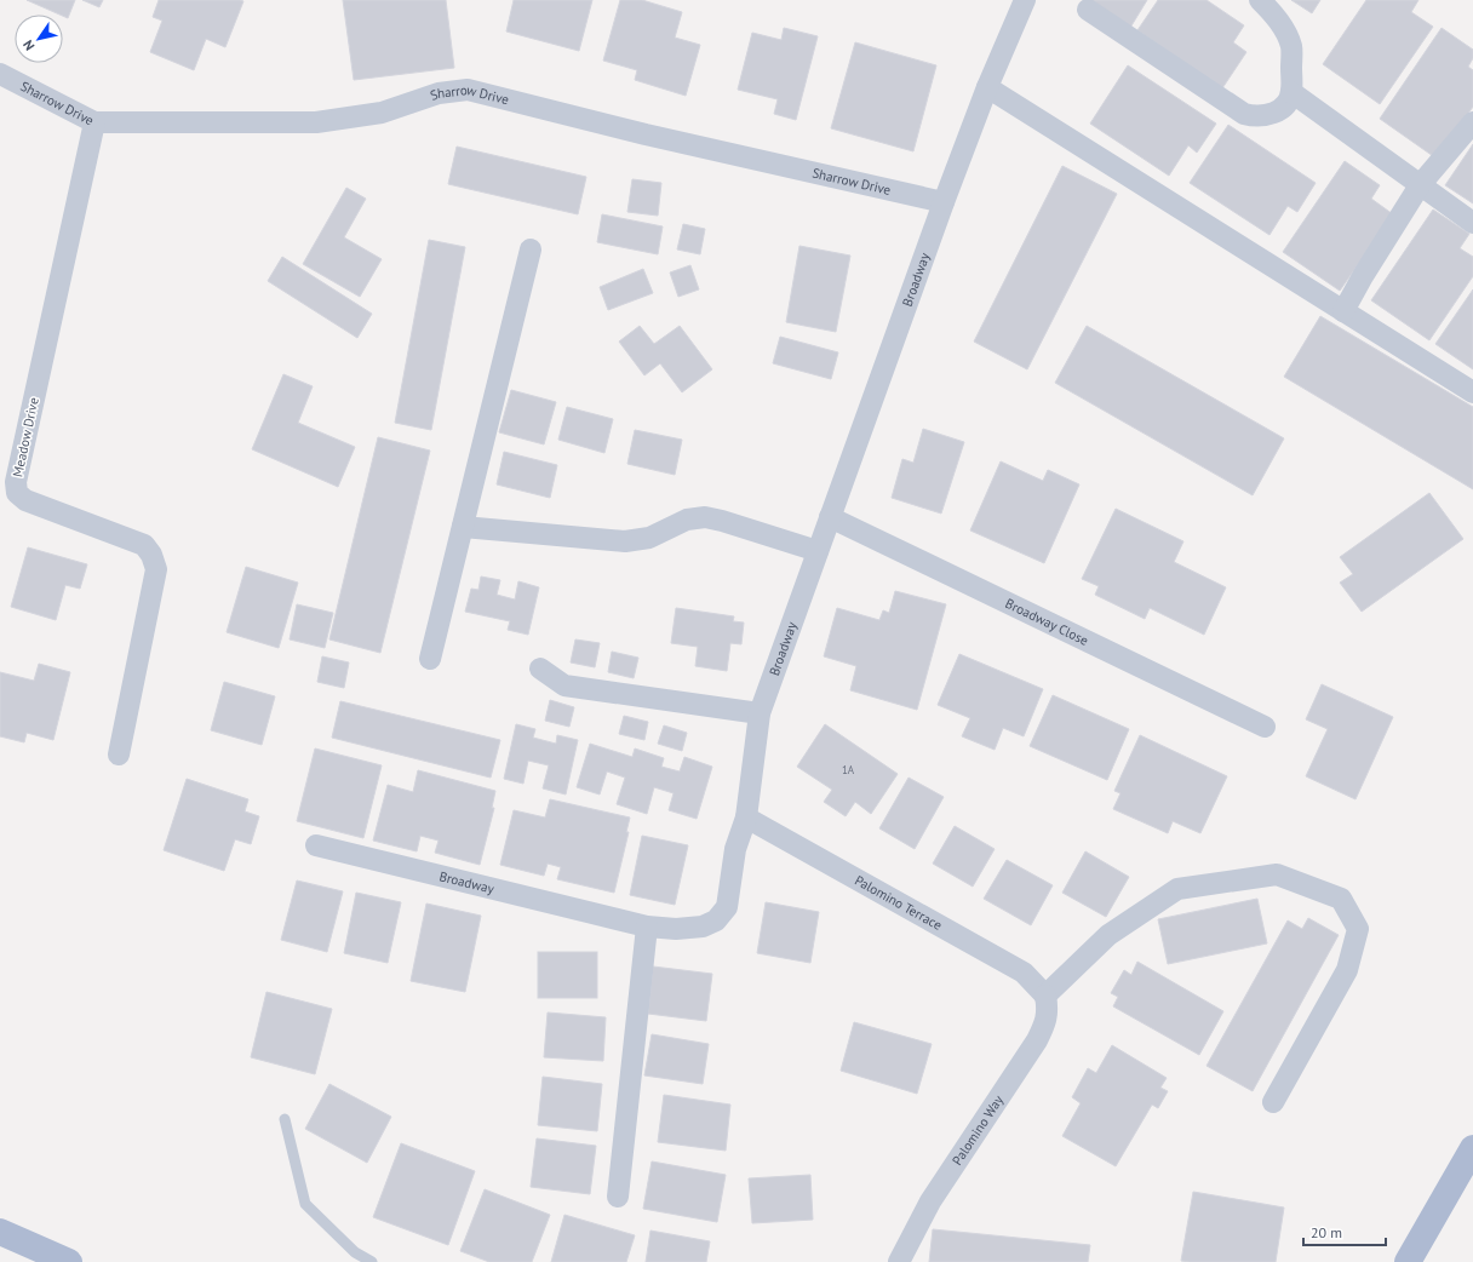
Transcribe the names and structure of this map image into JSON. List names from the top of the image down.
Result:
{
  "streets": {
    "street": [
      "Sharrow Drive",
      "Broadway",
      "Meadow Drive",
      "Broadway Close",
      "Palomino Terrace",
      "Palomino Way"
    ]
  },
  "crossings": [
    ["Sharrow Drive", "Broadway"],
    ["Sharrow Drive", "Meadow Drive"],
    ["Broadway", "Broadway Close"],
    ["Broadway", "Palomino Terrace"],
    ["Palomino Terrace", "Palomino Way"]
  ],
  "house_numbers": ["1A"],
  "scale_bar": "20 m",
  "north": "bottom left"
}
